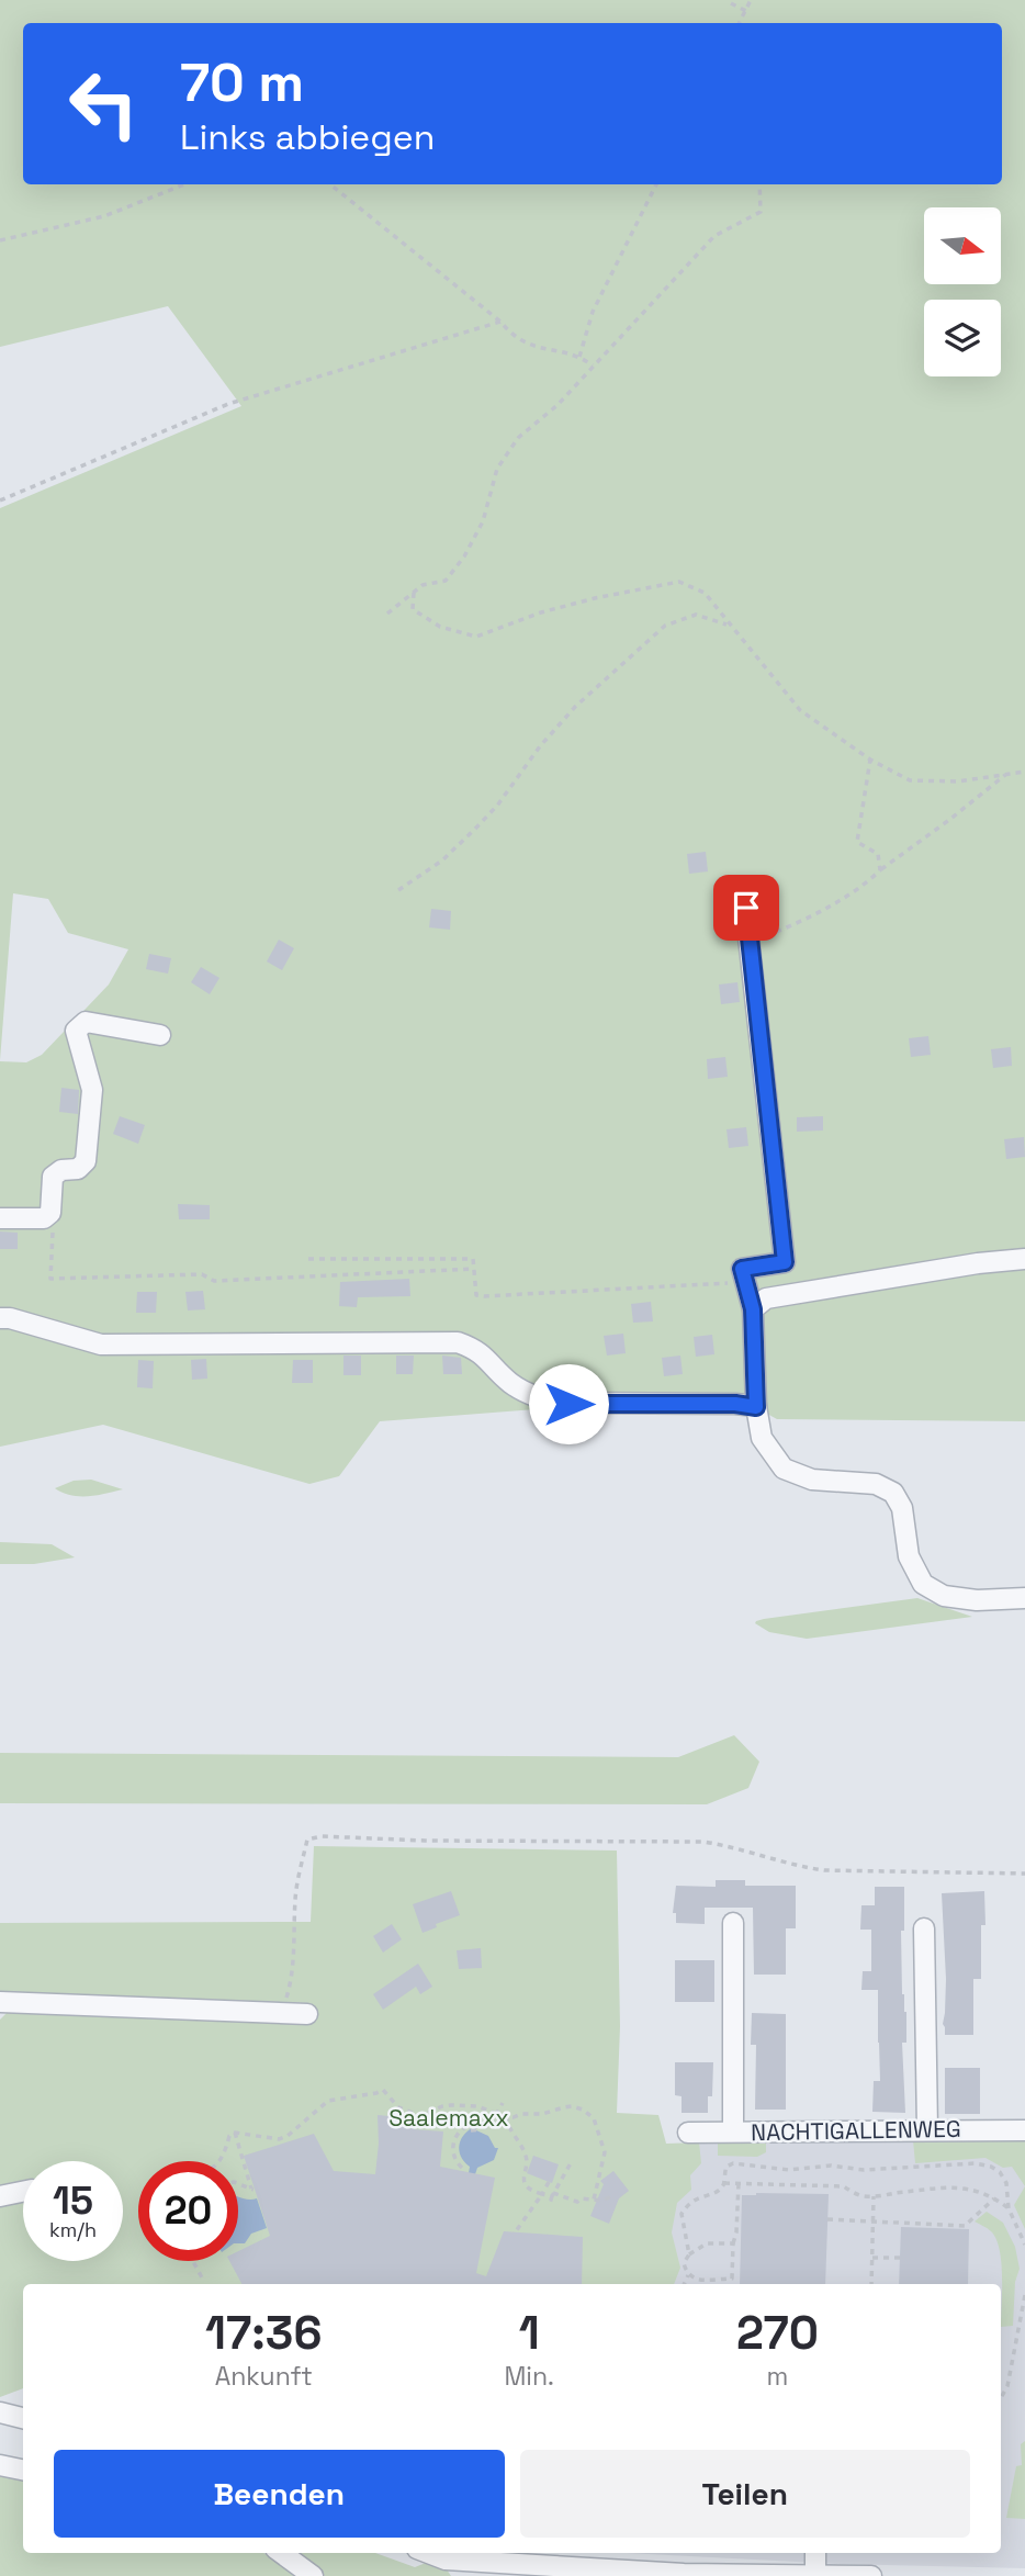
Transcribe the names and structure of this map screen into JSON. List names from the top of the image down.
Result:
{
  "streets": {
    "street": ["NACHTIGALLENWEG"]
  },
  "parks": ["Saalemaxx"],
  "north": "right",
  "page": {
    "turn": ["70 m", "Links abbiegen"],
    "speed": "15 km/h",
    "limit": "20",
    "eta": [
      "17:36",
      "Ankunft",
      "1",
      "Min.",
      "270",
      "m"
    ],
    "buttons": ["Beenden", "Teilen"]
  }
}
